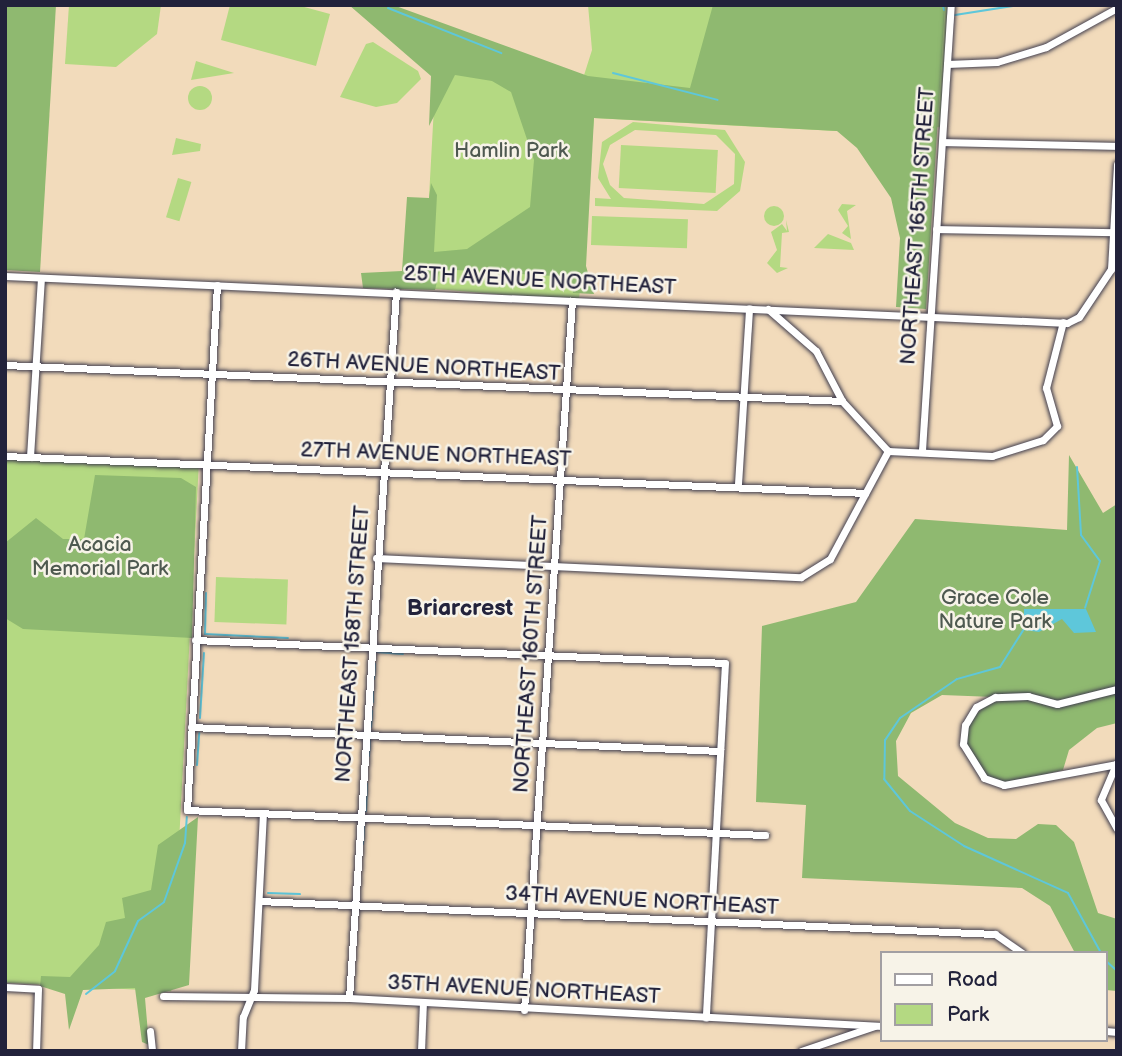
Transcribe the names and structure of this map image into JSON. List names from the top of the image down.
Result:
{
  "streets": {
    "street": [
      "NORTHEAST 165TH STREET",
      "25TH AVENUE NORTHEAST",
      "26TH AVENUE NORTHEAST",
      "27TH AVENUE NORTHEAST",
      "NORTHEAST 158TH STREET",
      "NORTHEAST 160TH STREET",
      "34TH AVENUE NORTHEAST",
      "35TH AVENUE NORTHEAST"
    ]
  },
  "crossings": [
    ["NORTHEAST 165TH STREET", "25TH AVENUE NORTHEAST"],
    ["25TH AVENUE NORTHEAST", "NORTHEAST 158TH STREET"],
    ["25TH AVENUE NORTHEAST", "NORTHEAST 160TH STREET"],
    ["26TH AVENUE NORTHEAST", "NORTHEAST 158TH STREET"],
    ["26TH AVENUE NORTHEAST", "NORTHEAST 160TH STREET"],
    ["27TH AVENUE NORTHEAST", "NORTHEAST 158TH STREET"],
    ["27TH AVENUE NORTHEAST", "NORTHEAST 160TH STREET"],
    ["NORTHEAST 158TH STREET", "34TH AVENUE NORTHEAST"],
    ["NORTHEAST 158TH STREET", "35TH AVENUE NORTHEAST"],
    ["NORTHEAST 160TH STREET", "34TH AVENUE NORTHEAST"],
    ["NORTHEAST 160TH STREET", "35TH AVENUE NORTHEAST"]
  ],
  "districts": ["Briarcrest"],
  "parks": ["Hamlin Park", "Acacia Memorial Park", "Grace Cole Nature Park"],
  "legend": ["Road", "Park"]
}
